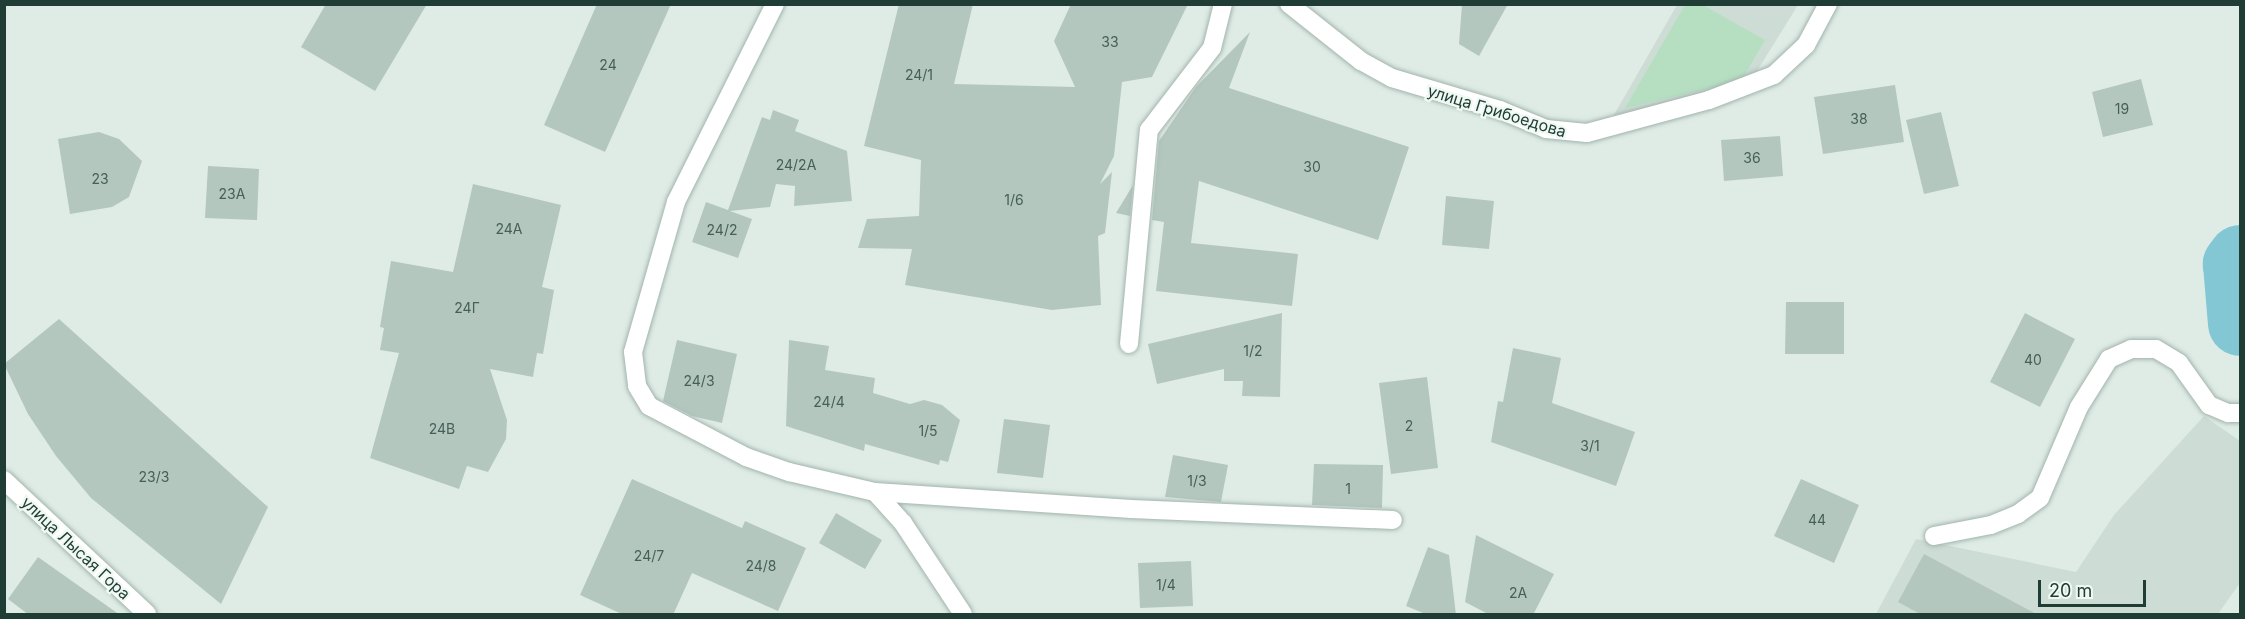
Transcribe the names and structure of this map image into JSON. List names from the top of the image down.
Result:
{
  "streets": {
    "street": ["улица Грибоедова", "улица Лысая Гора"]
  },
  "house_numbers": [
    "33",
    "24",
    "24/1",
    "19",
    "38",
    "36",
    "24/2А",
    "30",
    "23",
    "23А",
    "1/6",
    "24А",
    "24/2",
    "24Г",
    "1/2",
    "40",
    "24/3",
    "24/4",
    "2",
    "24В",
    "1/5",
    "3/1",
    "23/3",
    "1/3",
    "1",
    "44",
    "24/7",
    "24/8",
    "1/4",
    "2А"
  ],
  "scale_bar": "20 m"
}
